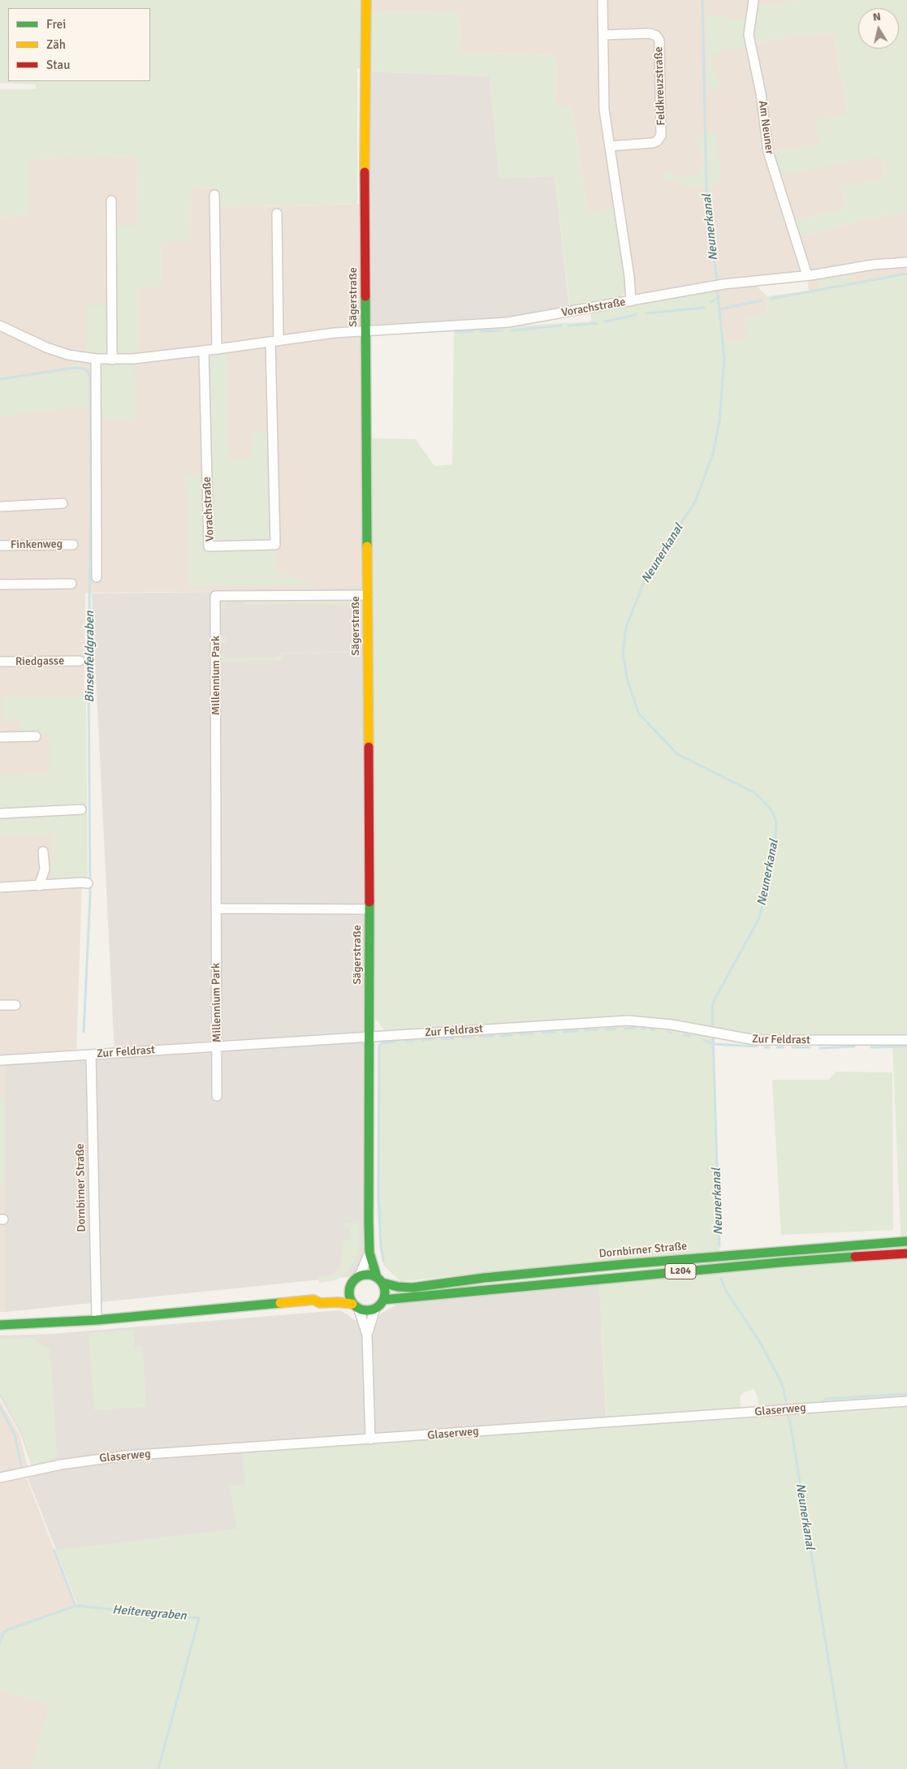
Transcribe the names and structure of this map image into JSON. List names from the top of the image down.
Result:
{
  "streets": {
    "main road": ["Sägerstraße", "Dornbirner Straße", "L204"],
    "street": [
      "Feldkreuzstraße",
      "Am Neuner",
      "Vorachstraße",
      "Finkenweg",
      "Riedgasse",
      "Millennium Park",
      "Zur Feldrast",
      "Glaserweg"
    ]
  },
  "crossings": [
    ["Am Neuner", "Vorachstraße"],
    ["Sägerstraße", "Vorachstraße"],
    ["Sägerstraße", "Millennium Park"],
    ["Sägerstraße", "Zur Feldrast"],
    ["Sägerstraße", "Dornbirner Straße"],
    ["Sägerstraße", "L204"],
    ["Millennium Park", "Zur Feldrast"],
    ["Zur Feldrast", "Dornbirner Straße"],
    ["Dornbirner Straße", "L204"]
  ],
  "water": ["Neunerkanal", "Binsenfeldgraben", "Heiteregraben"],
  "legend": ["Frei", "Zäh", "Stau"],
  "north": "top"
}
